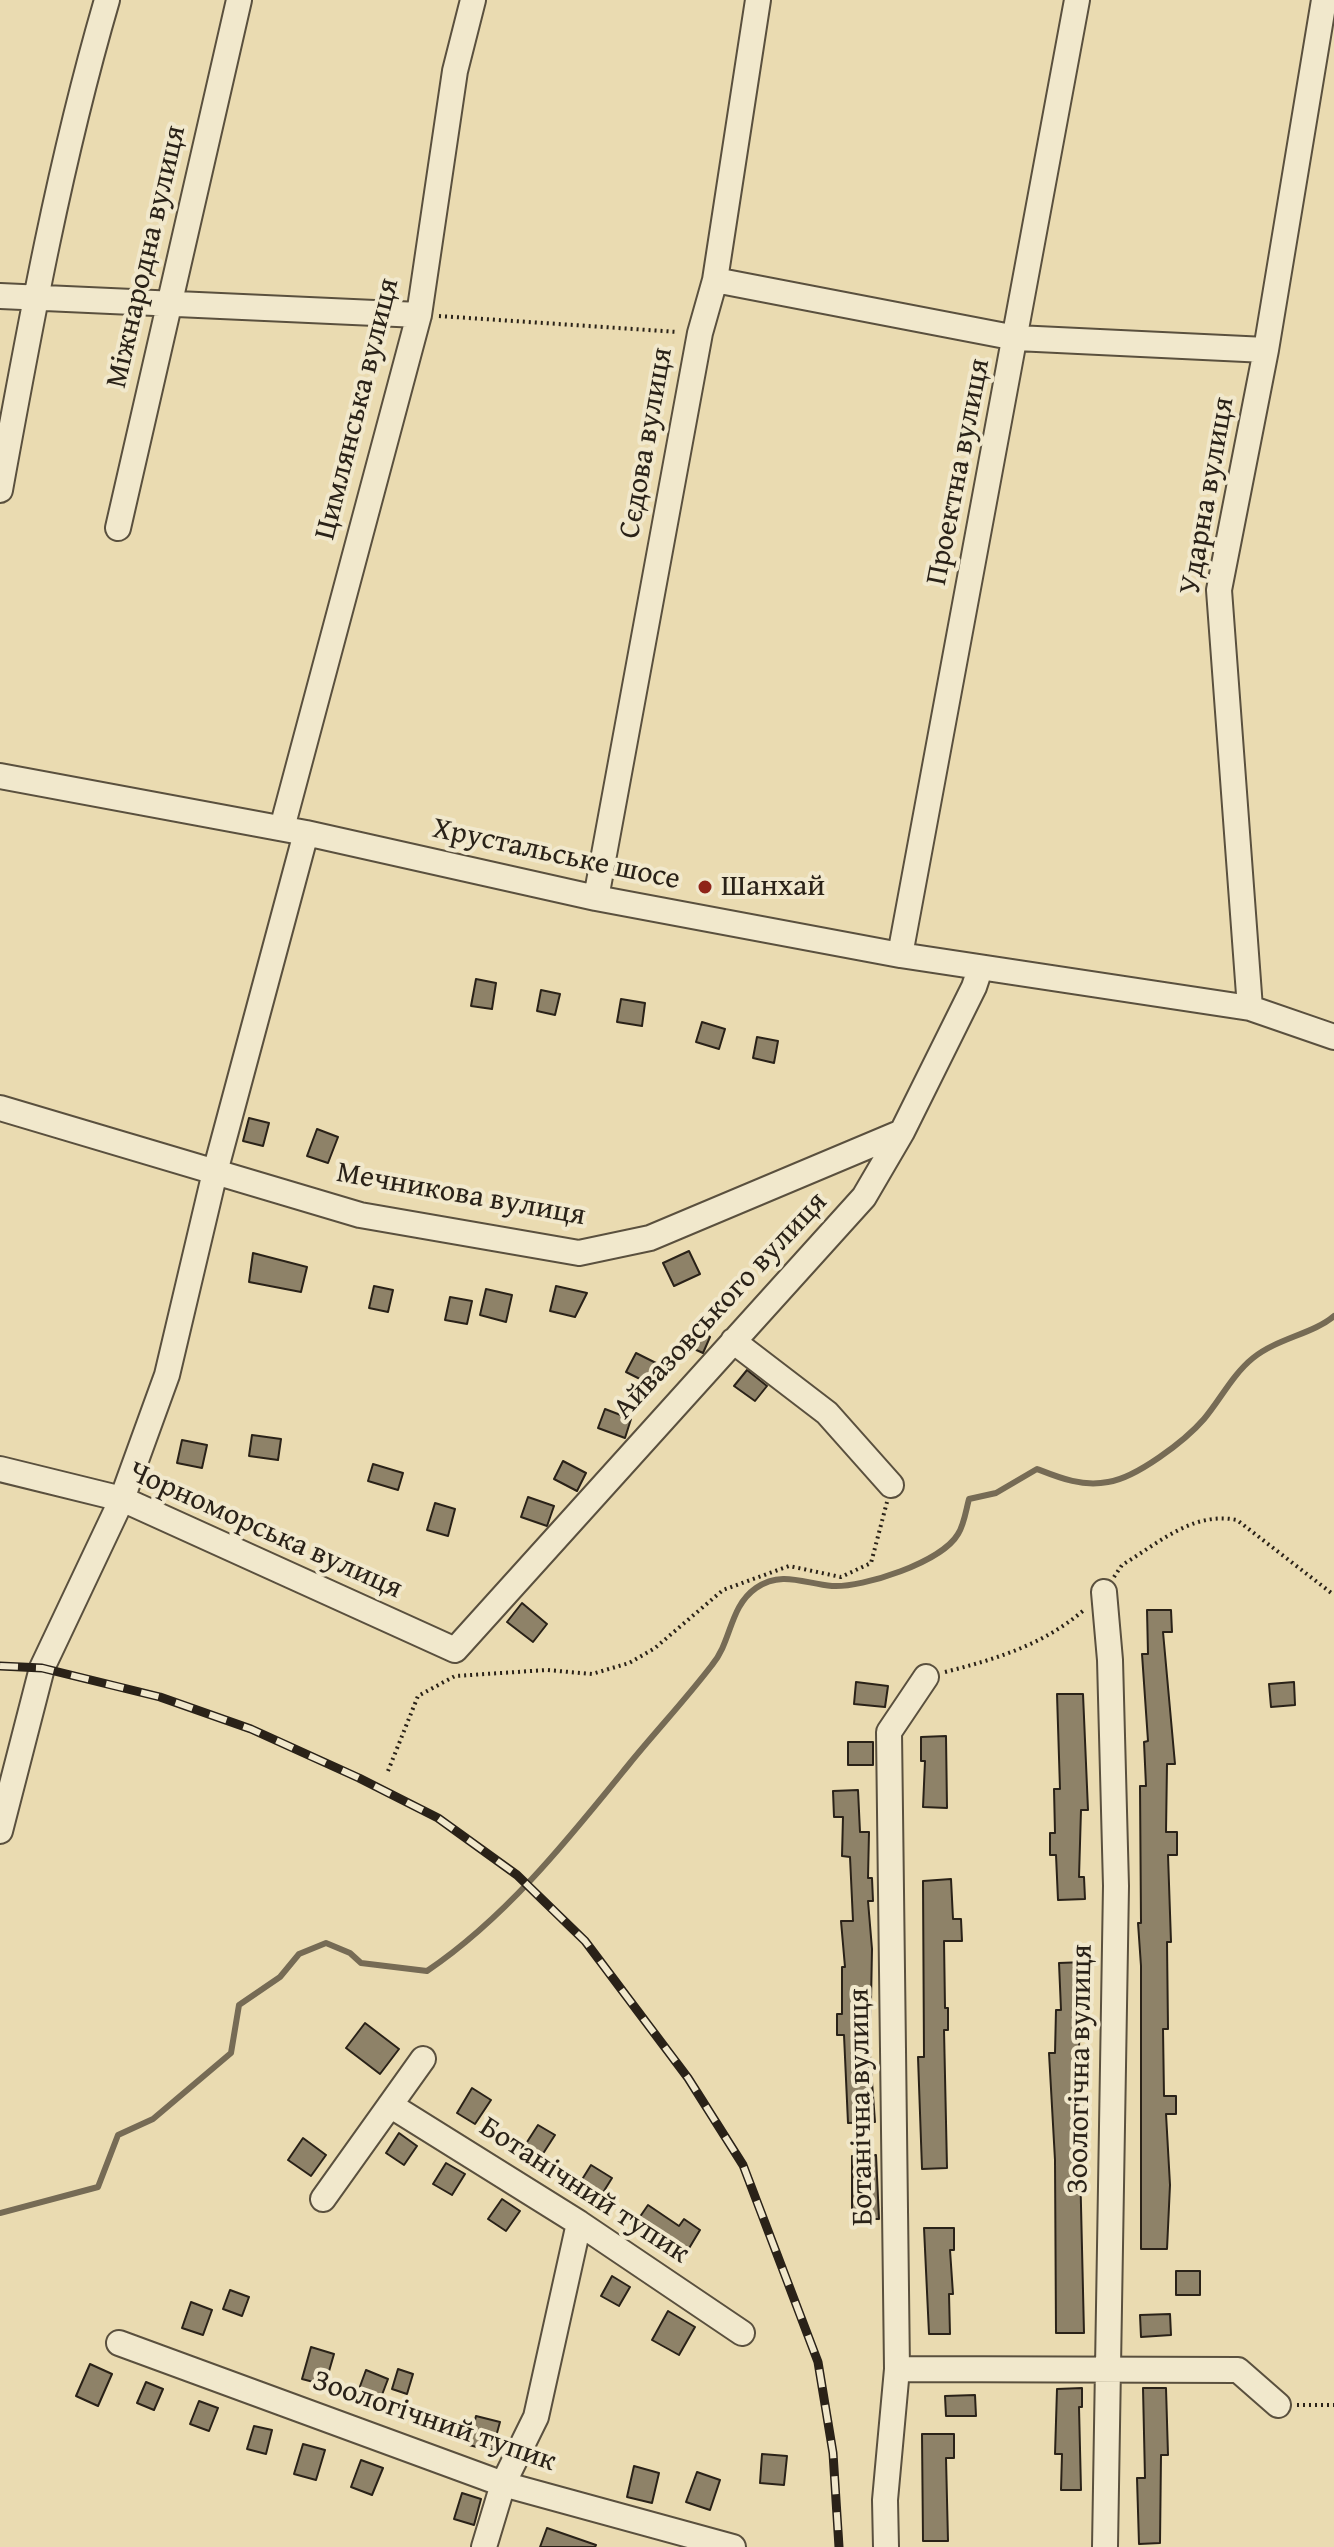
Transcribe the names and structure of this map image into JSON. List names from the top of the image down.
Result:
{
  "streets": {
    "street": [
      "Міжнародна вулиця",
      "Цимлянська вулиця",
      "Сєдова вулиця",
      "Проектна вулиця",
      "Ударна вулиця",
      "Хрустальське шосе",
      "Мечникова вулиця",
      "Айвазовського вулиця",
      "Чорноморська вулиця",
      "Зоологічна вулиця",
      "Ботанічна вулиця",
      "Ботанічний тупик",
      "Зоологічний тупик"
    ]
  },
  "crossings": [
    ["Цимлянська вулиця", "Хрустальське шосе"],
    ["Цимлянська вулиця", "Мечникова вулиця"],
    ["Цимлянська вулиця", "Чорноморська вулиця"],
    ["Сєдова вулиця", "Хрустальське шосе"],
    ["Проектна вулиця", "Хрустальське шосе"],
    ["Ударна вулиця", "Хрустальське шосе"],
    ["Хрустальське шосе", "Айвазовського вулиця"],
    ["Мечникова вулиця", "Айвазовського вулиця"],
    ["Айвазовського вулиця", "Чорноморська вулиця"]
  ],
  "places": ["Шанхай"]
}
